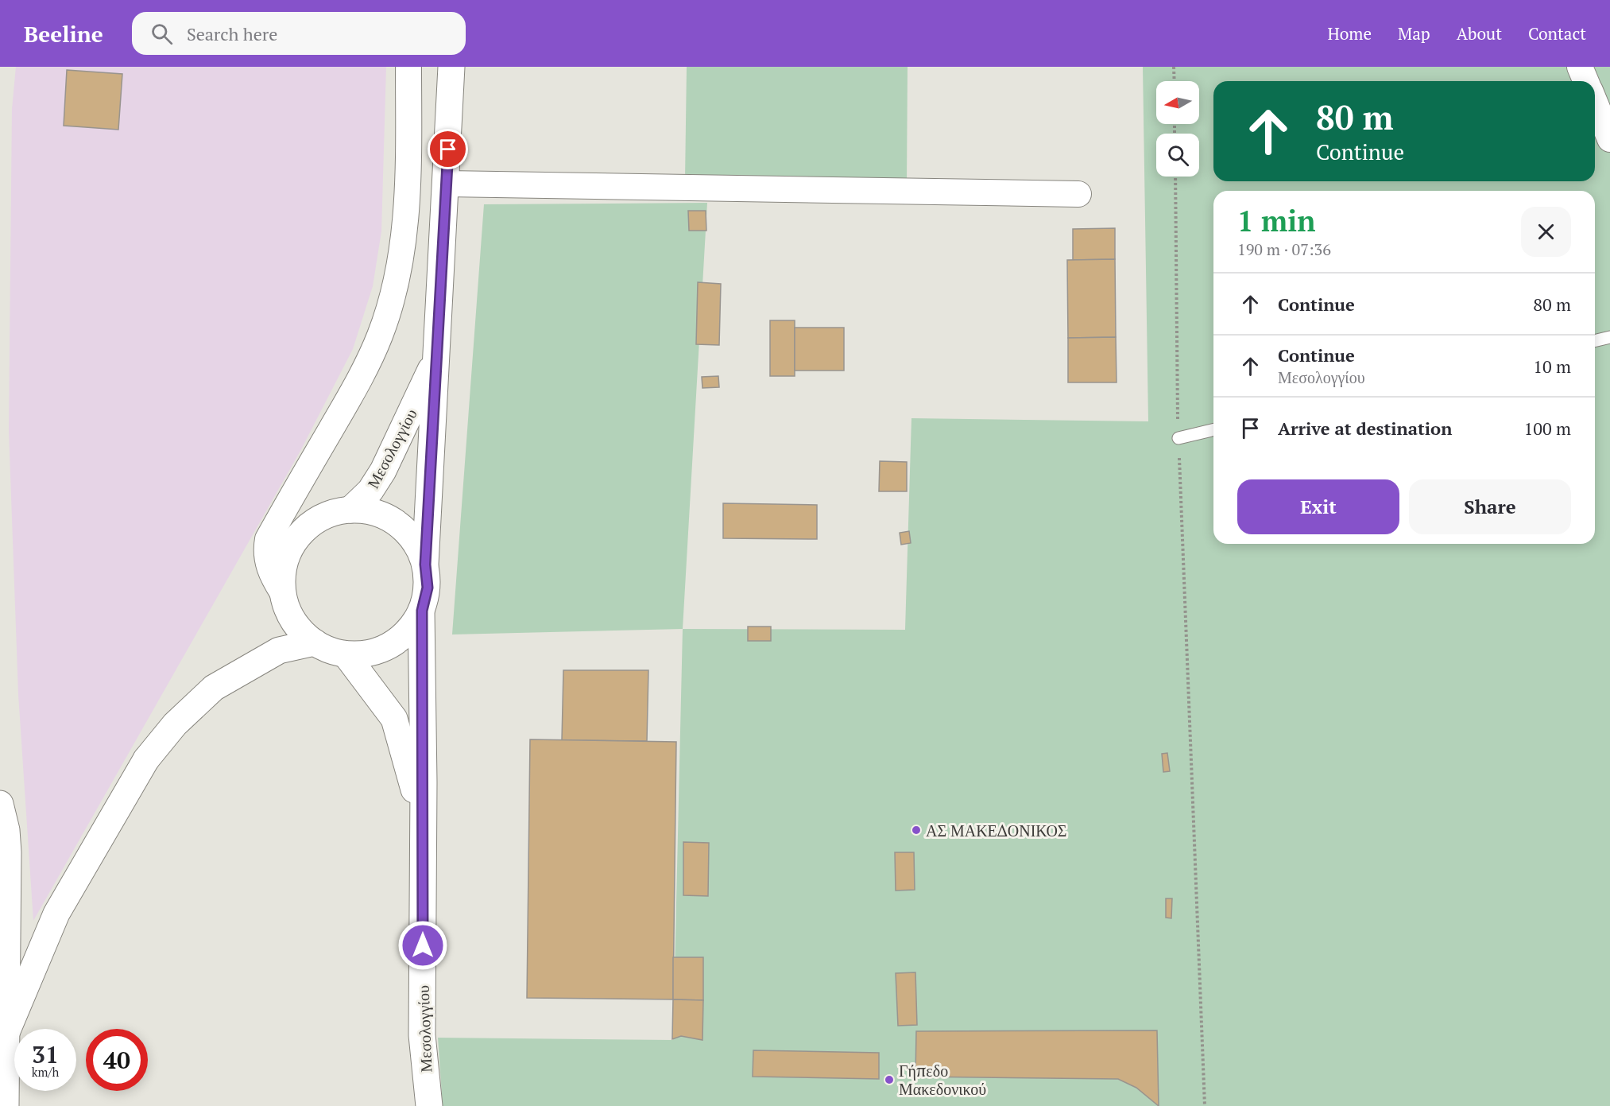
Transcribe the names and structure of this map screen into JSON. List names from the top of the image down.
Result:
{
  "streets": {
    "main road": ["Μεσολογγίου"]
  },
  "places": ["ΑΣ ΜΑΚΕΔΟΝΙΚΟΣ", "Γήπεδο Μακεδονικού"],
  "north": "left",
  "page": {
    "header": "Beeline",
    "search": "Search here",
    "nav": [
      "Home",
      "Map",
      "About",
      "Contact"
    ],
    "turn": ["80 m", "Continue"],
    "heading": ["1 min", "190 m · 07:36"],
    "list": [
      {
        "name": "Continue",
        "value": "80 m"
      },
      {
        "name": "Continue",
        "note": "Μεσολογγίου",
        "value": "10 m"
      },
      {
        "name": "Arrive at destination",
        "value": "100 m"
      }
    ],
    "buttons": ["Exit", "Share"],
    "speed": "31 km/h",
    "limit": "40"
  }
}
